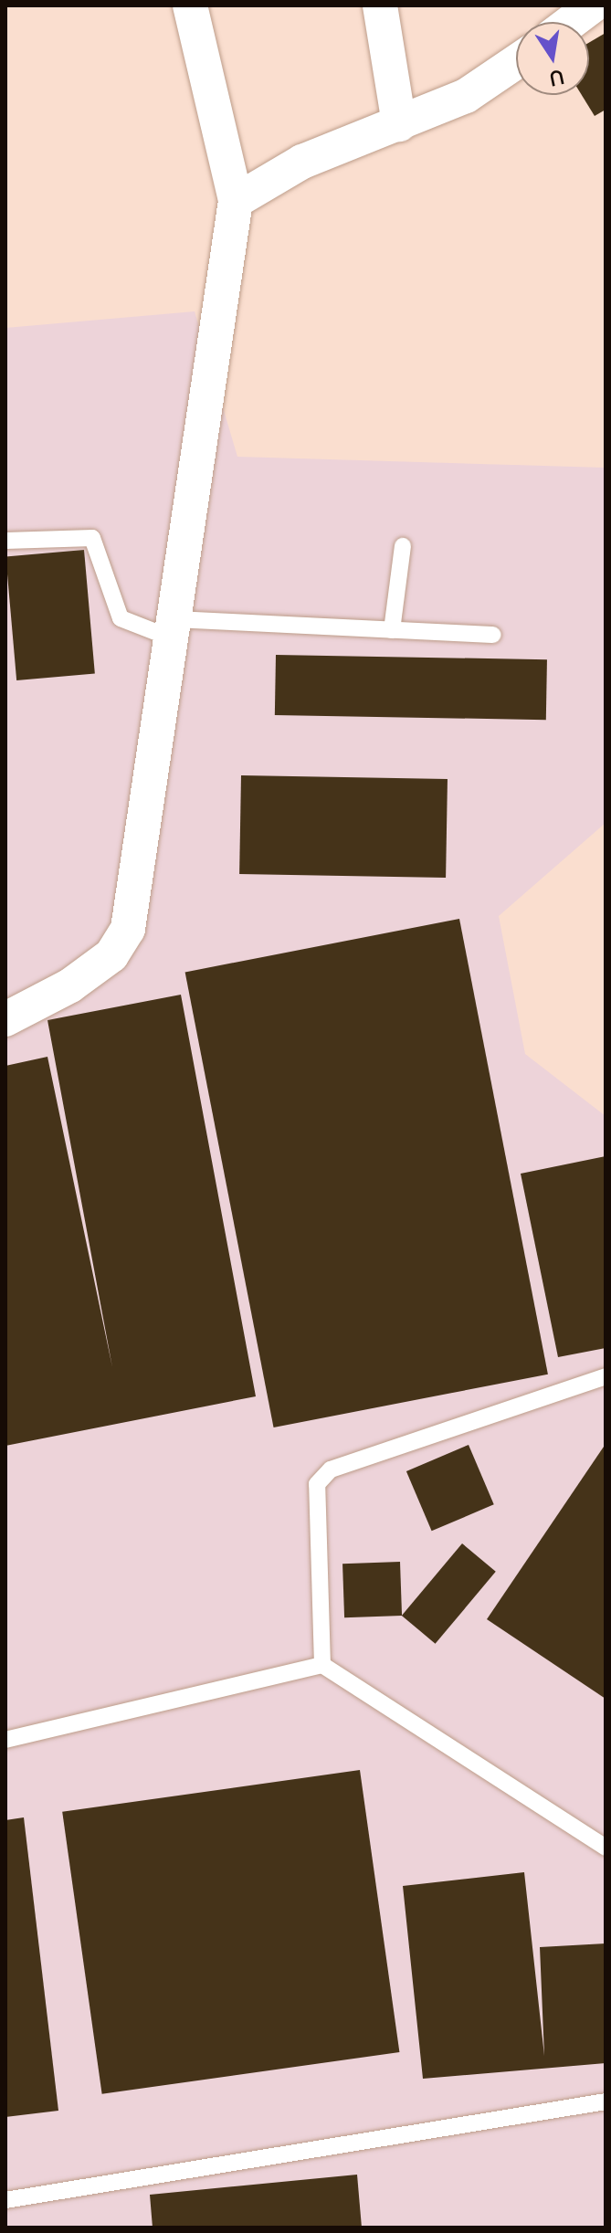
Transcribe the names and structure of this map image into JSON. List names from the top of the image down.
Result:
{
  "north": "bottom"
}
